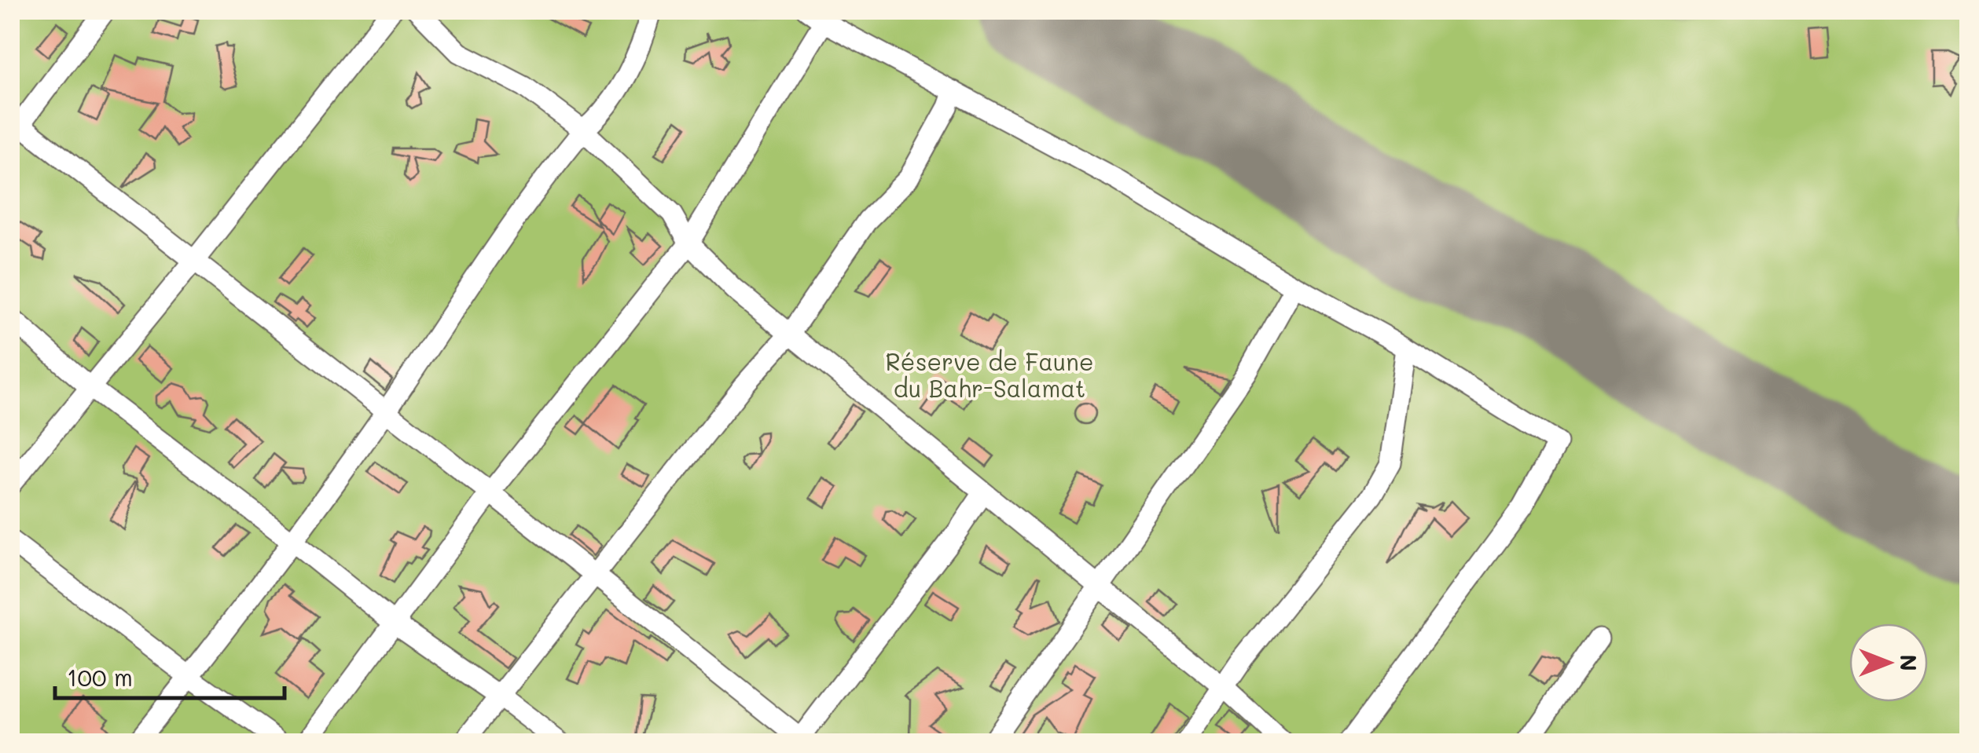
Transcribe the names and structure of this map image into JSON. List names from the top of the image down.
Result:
{
  "parks": ["Réserve de Faune du Bahr-Salamat"],
  "scale_bar": "100 m",
  "north": "right"
}
